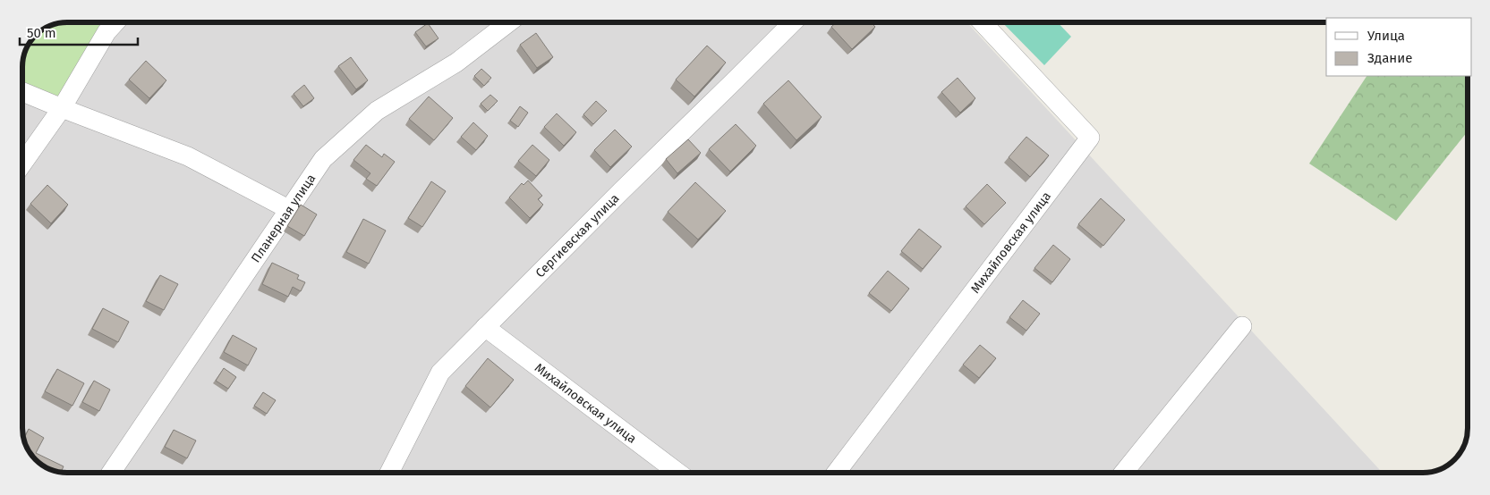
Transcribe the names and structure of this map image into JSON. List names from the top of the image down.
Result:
{
  "streets": {
    "street": ["Планерная улица", "Сергиевская улица", "Михайловская улица"]
  },
  "crossings": [
    ["Сергиевская улица", "Михайловская улица"]
  ],
  "legend": ["Улица", "Здание"],
  "scale_bar": "50 m"
}
